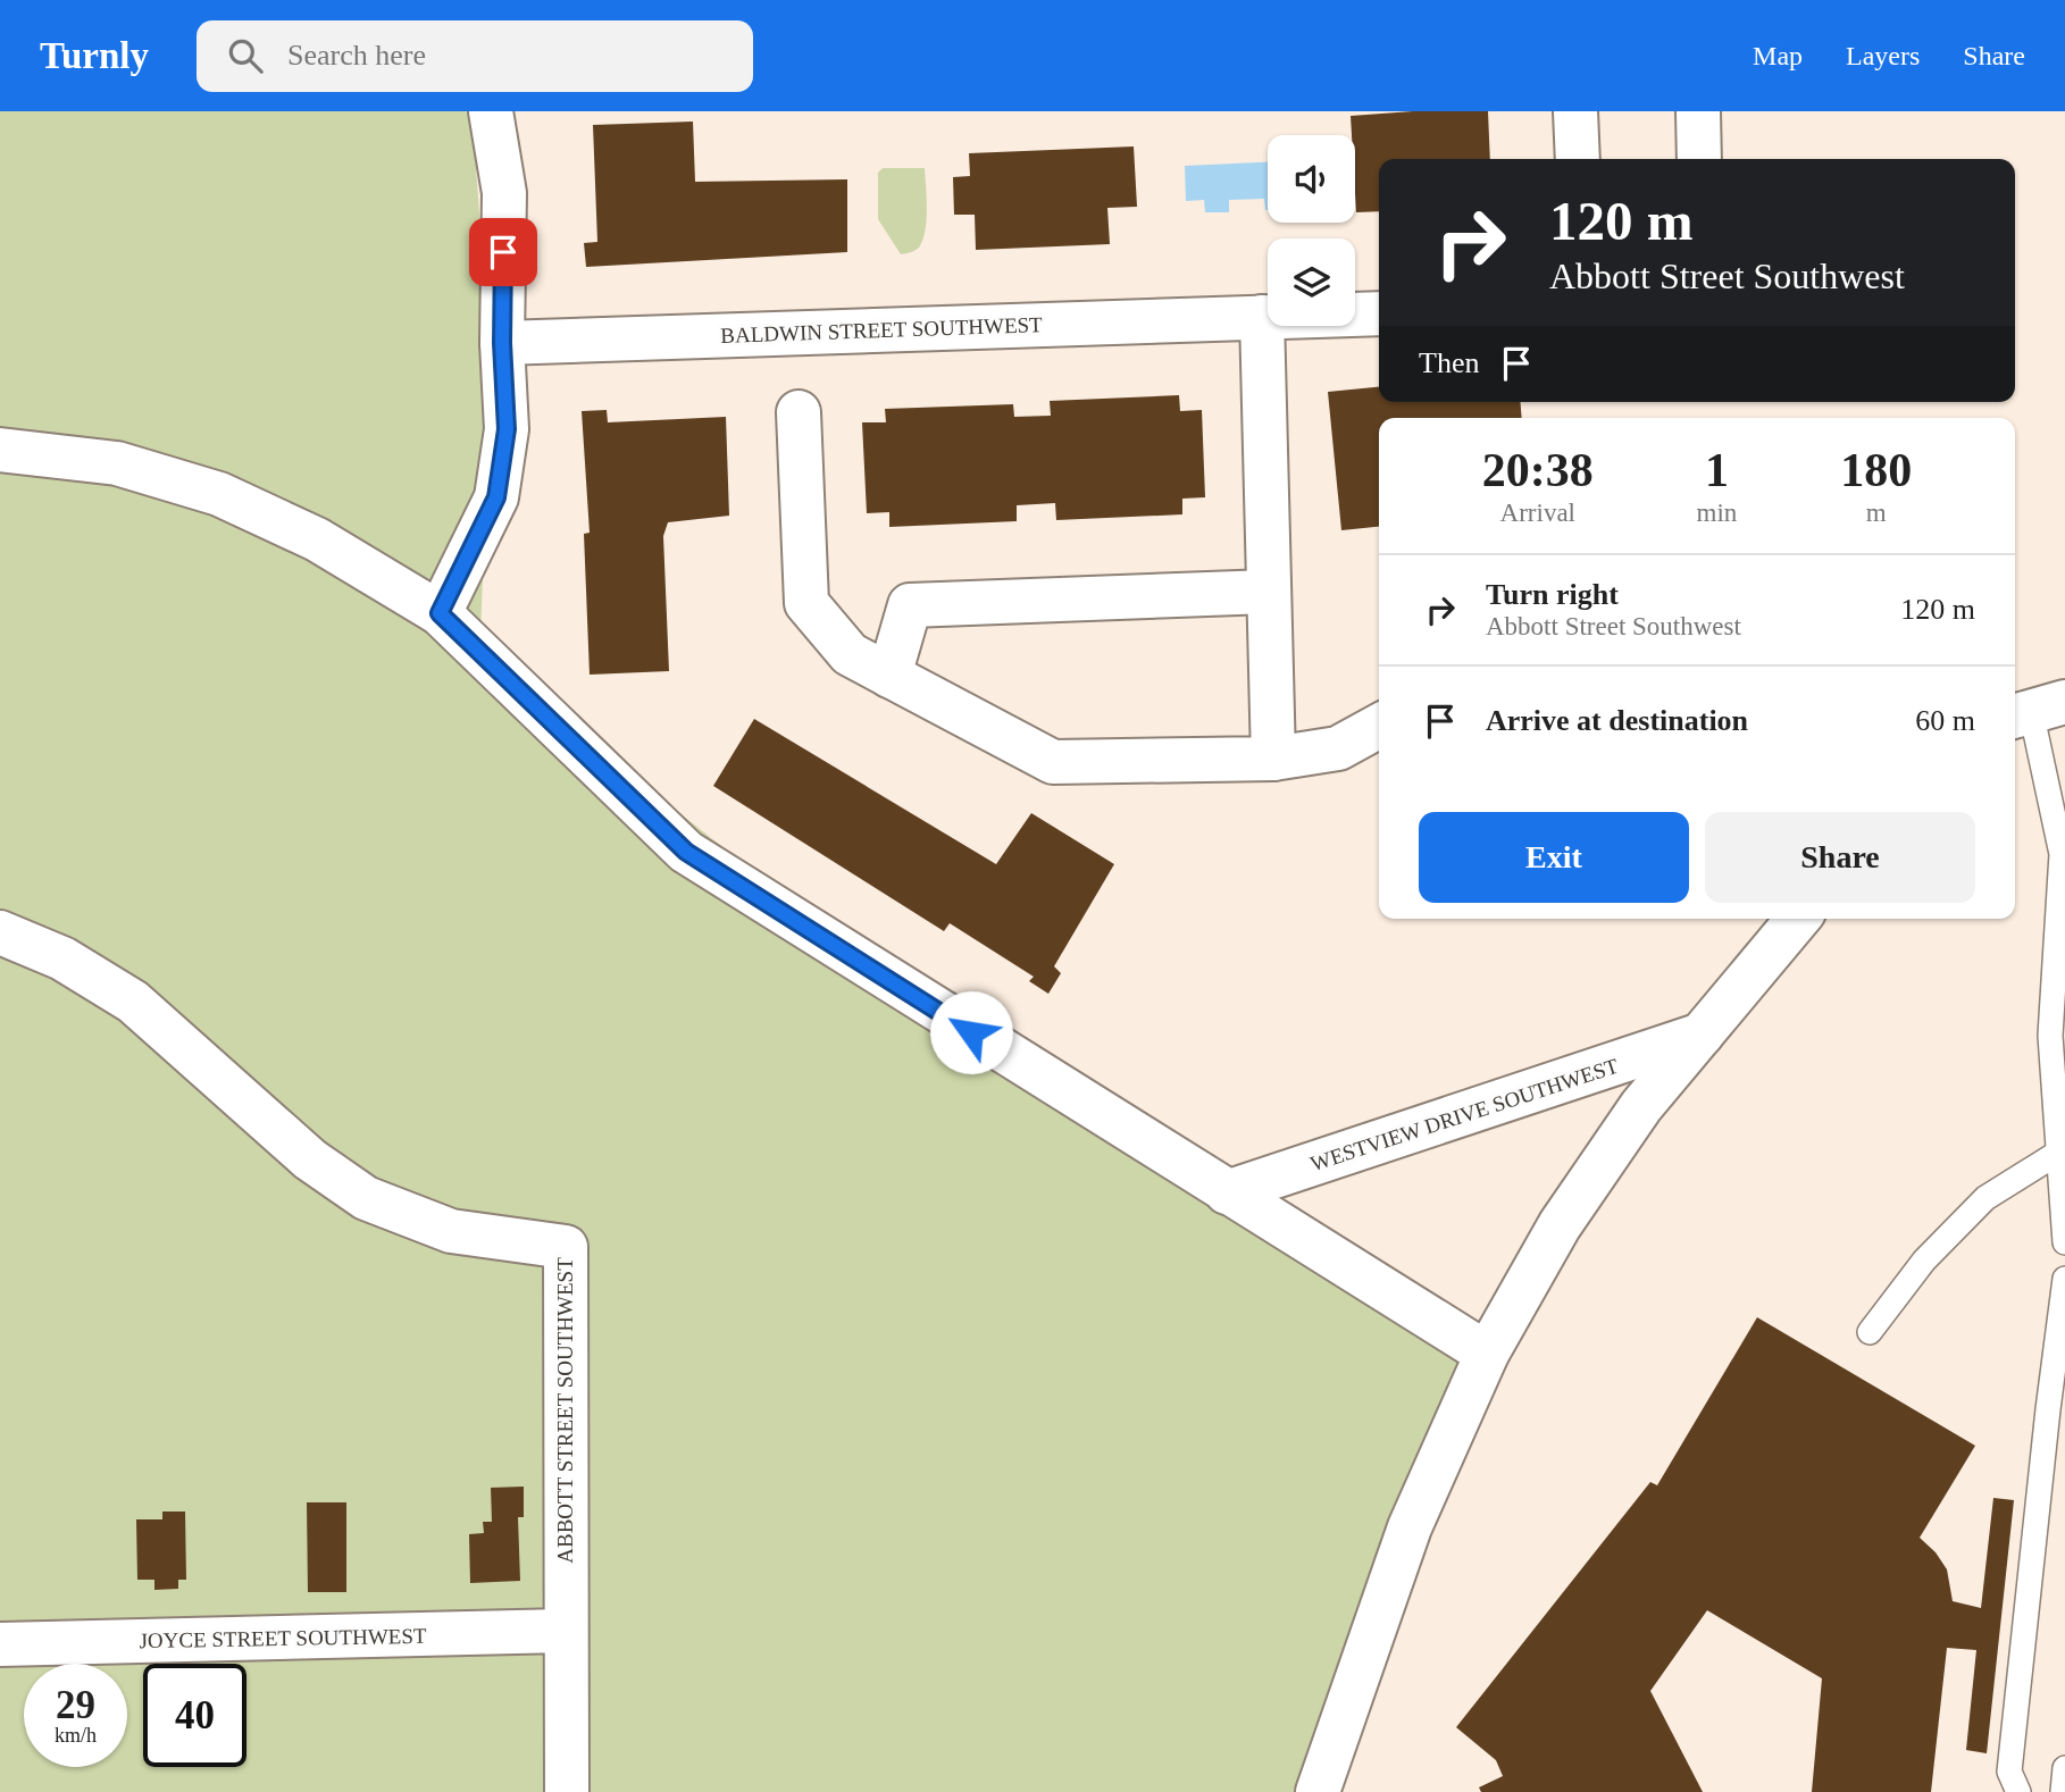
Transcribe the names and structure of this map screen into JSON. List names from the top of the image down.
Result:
{
  "streets": {
    "street": [
      "BALDWIN STREET SOUTHWEST",
      "WESTVIEW DRIVE SOUTHWEST",
      "ABBOTT STREET SOUTHWEST",
      "JOYCE STREET SOUTHWEST"
    ]
  },
  "crossings": [
    ["ABBOTT STREET SOUTHWEST", "JOYCE STREET SOUTHWEST"]
  ],
  "page": {
    "header": "Turnly",
    "search": "Search here",
    "nav": ["Map", "Layers", "Share"],
    "turn": ["120 m", "Abbott Street Southwest"],
    "then": "Then",
    "eta": [
      "20:38",
      "Arrival",
      "1",
      "min",
      "180",
      "m"
    ],
    "list": [
      {
        "name": "Turn right",
        "note": "Abbott Street Southwest",
        "value": "120 m"
      },
      {
        "name": "Arrive at destination",
        "value": "60 m"
      }
    ],
    "buttons": ["Exit", "Share"],
    "speed": "29 km/h",
    "limit": "40"
  }
}
